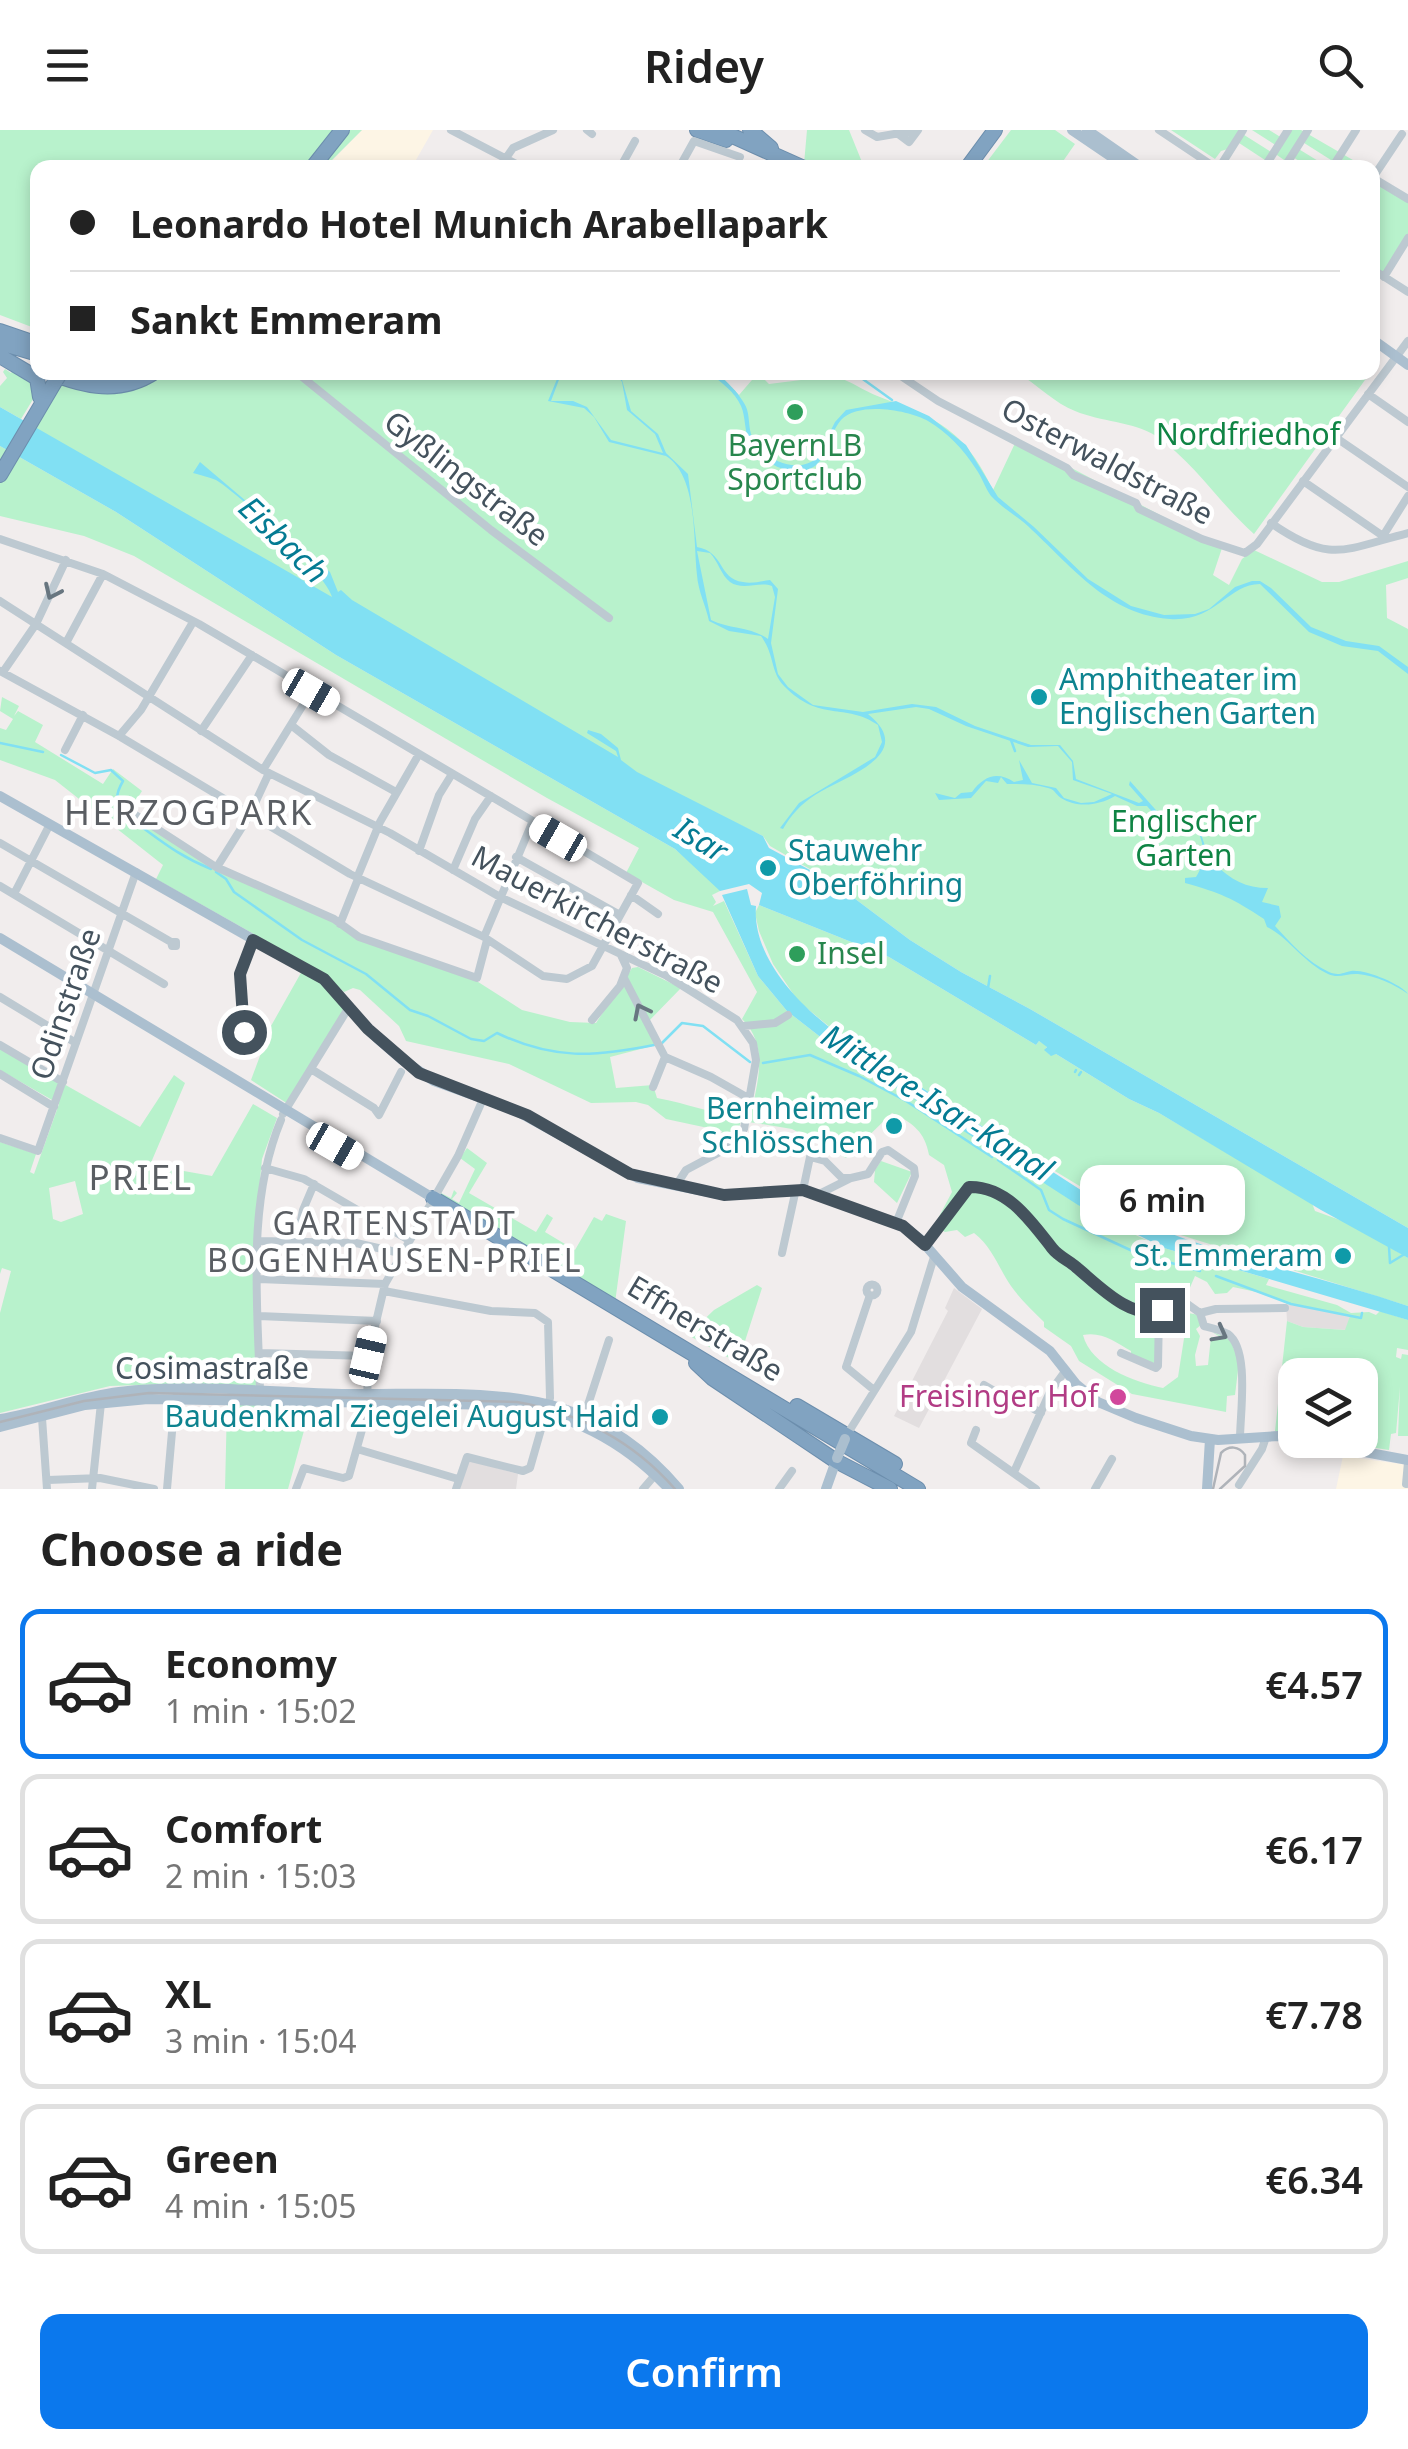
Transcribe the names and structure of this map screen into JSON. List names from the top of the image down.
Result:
{
  "streets": {
    "highway": ["Effnerstraße"],
    "main road": ["Cosimastraße"],
    "street": [
      "Osterwaldstraße",
      "Gyßlingstraße",
      "Mauerkircherstraße",
      "Odinstraße"
    ]
  },
  "crossings": [
    ["Odinstraße", "Effnerstraße"]
  ],
  "districts": ["HERZOGPARK", "PRIEL", "GARTENSTADT BOGENHAUSEN-PRIEL"],
  "water": ["Eisbach", "Isar", "Mittlere-Isar-Kanal"],
  "parks": ["Nordfriedhof", "Englischer Garten"],
  "places": [
    "BayernLB Sportclub",
    "Amphitheater im Englischen Garten",
    "Stauwehr Oberföhring",
    "Insel",
    "Bernheimer Schlösschen",
    "St. Emmeram",
    "Freisinger Hof",
    "Baudenkmal Ziegelei August Haid"
  ],
  "page": {
    "header": "Ridey",
    "banner": ["Leonardo Hotel Munich Arabellapark", "Sankt Emmeram"],
    "bubble": "6 min",
    "heading": "Choose a ride",
    "list": [
      {
        "name": "Economy",
        "note": "1 min · 15:02",
        "value": "€4.57"
      },
      {
        "name": "Comfort",
        "note": "2 min · 15:03",
        "value": "€6.17"
      },
      {
        "name": "XL",
        "note": "3 min · 15:04",
        "value": "€7.78"
      },
      {
        "name": "Green",
        "note": "4 min · 15:05",
        "value": "€6.34"
      }
    ],
    "buttons": "Confirm"
  }
}
